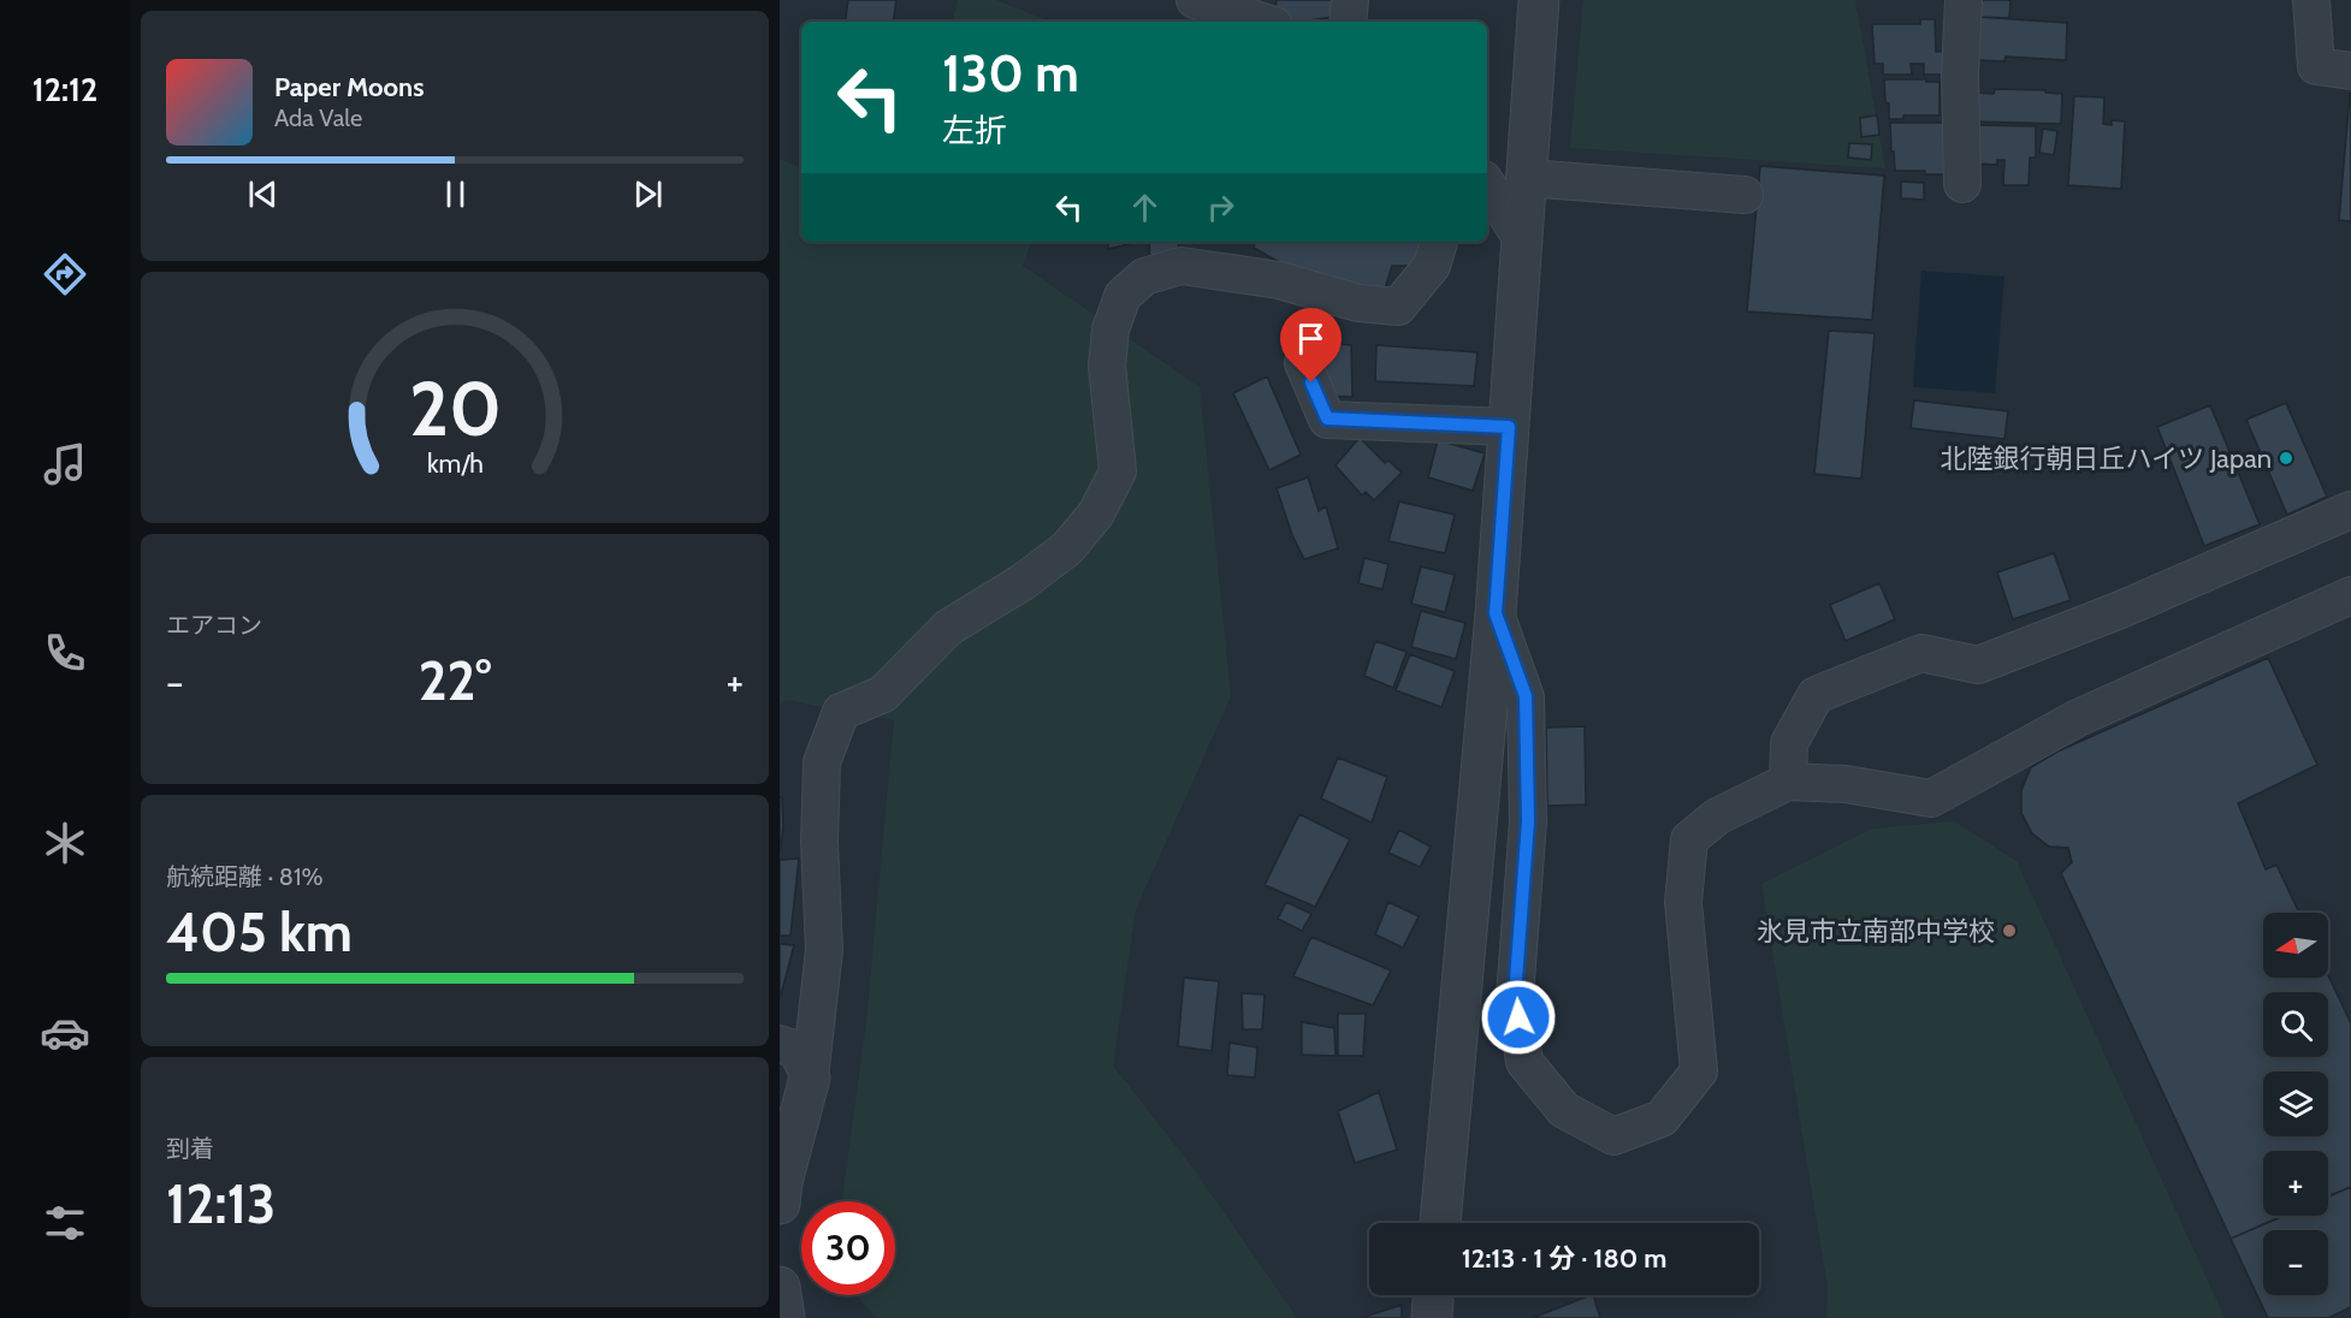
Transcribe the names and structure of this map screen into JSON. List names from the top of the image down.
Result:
{
  "places": ["北陸銀行朝日丘ハイツ Japan", "氷見市立南部中学校"],
  "north": "left",
  "page": {
    "tabs": "12:12",
    "turn": ["130 m", "左折"],
    "song": ["Paper Moons", "Ada Vale"],
    "tile": [
      "エアコン",
      ["航続距離 · 81%", "405 km"],
      ["到着", "12:13"]
    ],
    "heat": ["−", "22°", "+"],
    "map_buttons": ["+", "−"],
    "limit": "30",
    "trip": "12:13 · 1 分 · 180 m",
    "gauge": ["20", "km/h"]
  }
}
